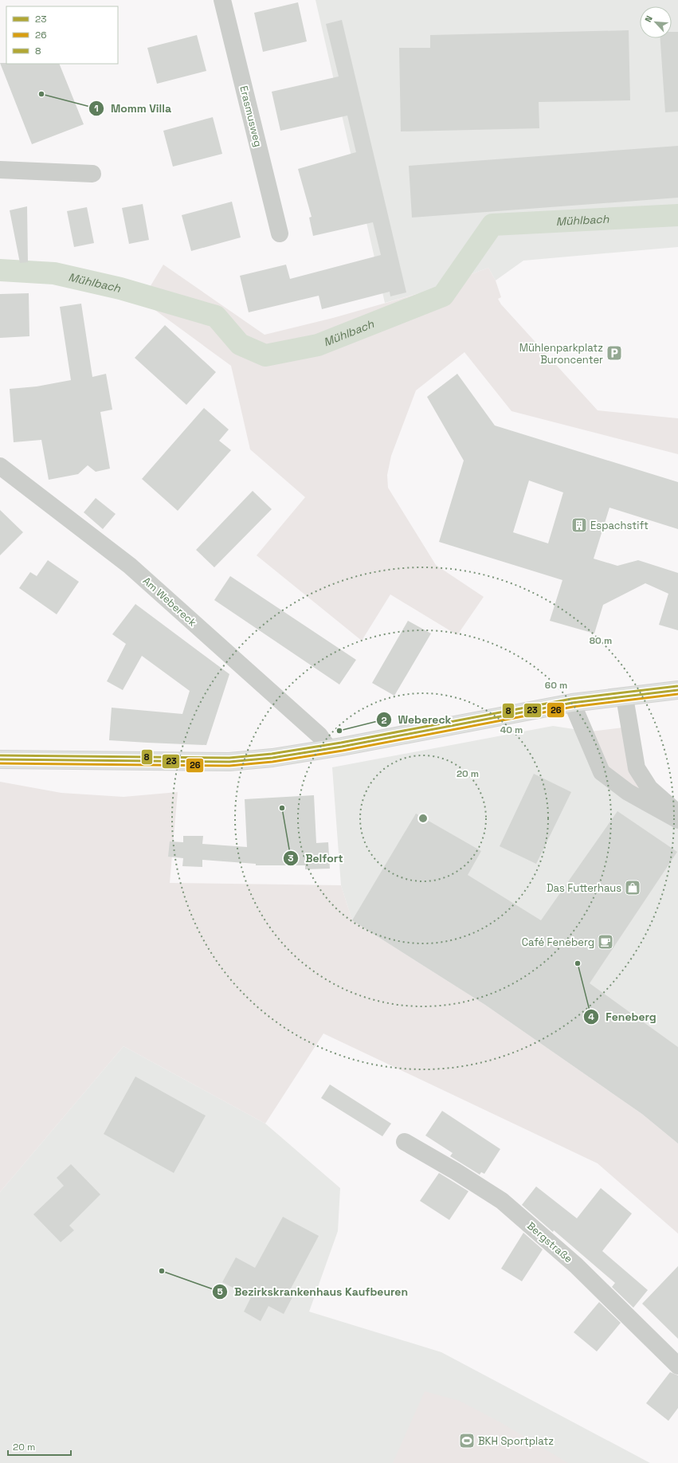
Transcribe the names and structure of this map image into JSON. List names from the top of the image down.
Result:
{
  "streets": {
    "street": ["Erasmusweg", "Am Webereck", "Bergstraße"]
  },
  "water": ["Mühlbach"],
  "places": {
    "other": [
      "Momm Villa",
      "Webereck",
      "Belfort",
      "Feneberg",
      "Bezirkskrankenhaus Kaufbeuren"
    ],
    "parking": ["Mühlenparkplatz Buroncenter"],
    "building": ["Espachstift"],
    "shop": ["Das Futterhaus"],
    "cafe": ["Café Feneberg"],
    "sports": ["BKH Sportplatz"]
  },
  "lines": ["transit line 8", "transit line 23", "transit line 26"],
  "legend": ["23", "26", "8"],
  "scale_bar": "20 m",
  "north": "top left",
  "rings": [
    "80 m",
    "60 m",
    "40 m",
    "20 m"
  ]
}
